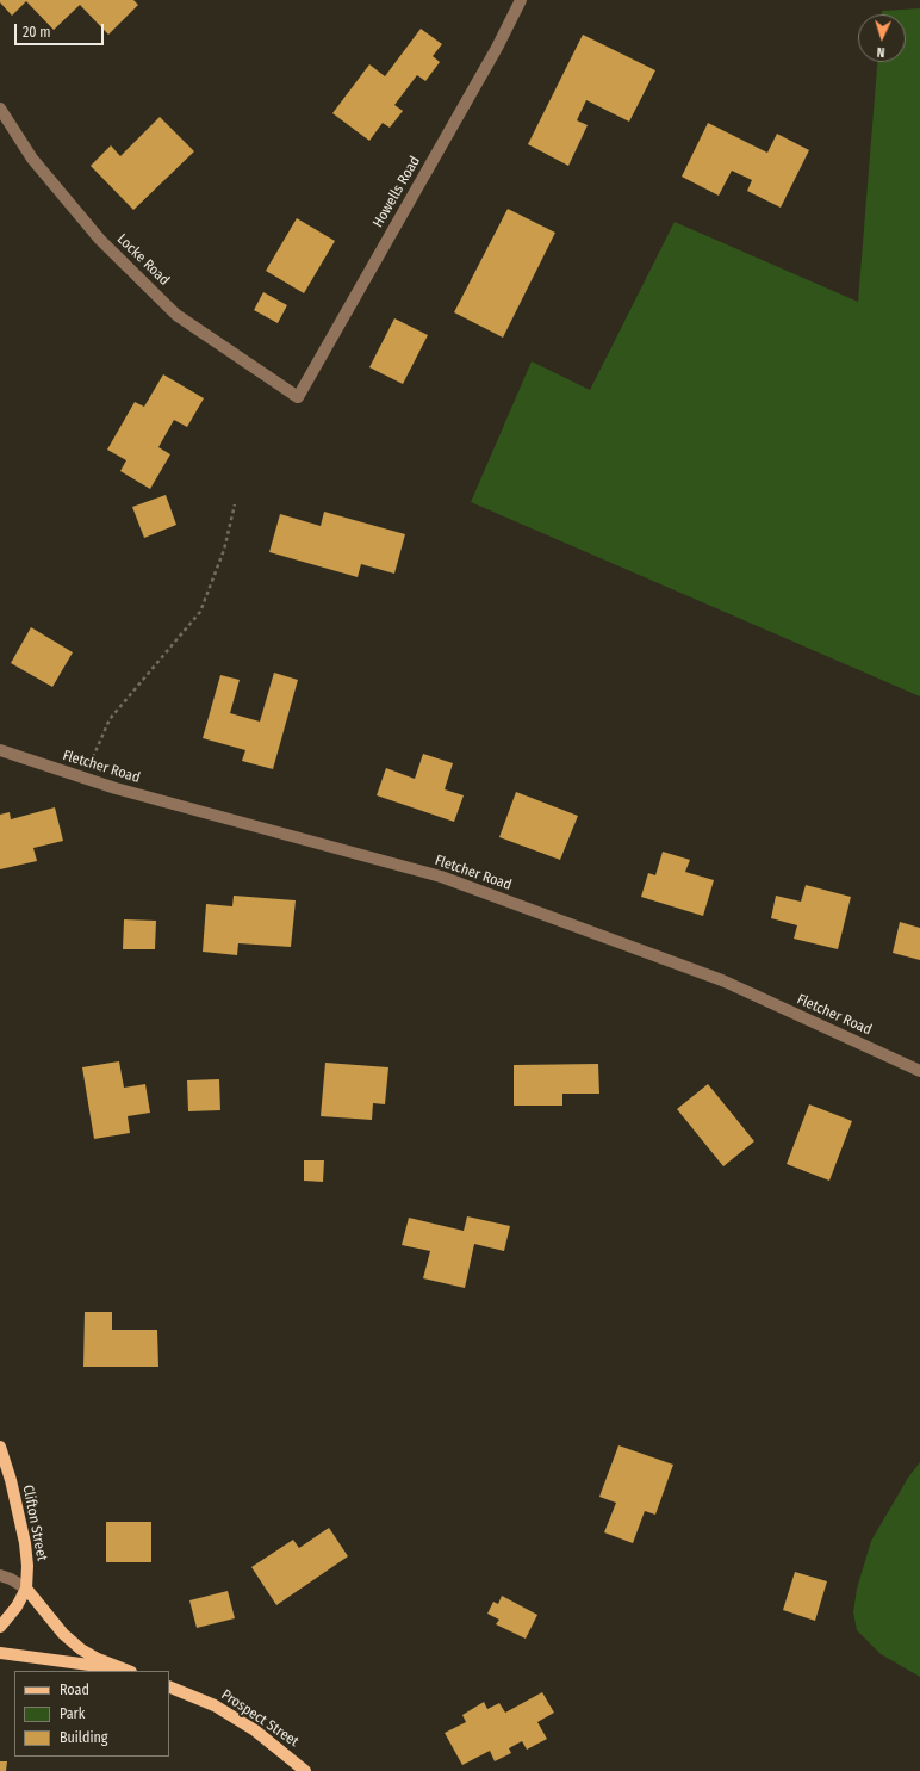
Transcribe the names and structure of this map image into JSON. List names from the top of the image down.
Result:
{
  "streets": {
    "main road": ["Clifton Street", "Prospect Street"],
    "street": ["Howells Road", "Locke Road", "Fletcher Road"]
  },
  "crossings": [
    ["Howells Road", "Locke Road"]
  ],
  "legend": ["Road", "Park", "Building"],
  "scale_bar": "20 m",
  "north": "bottom"
}
